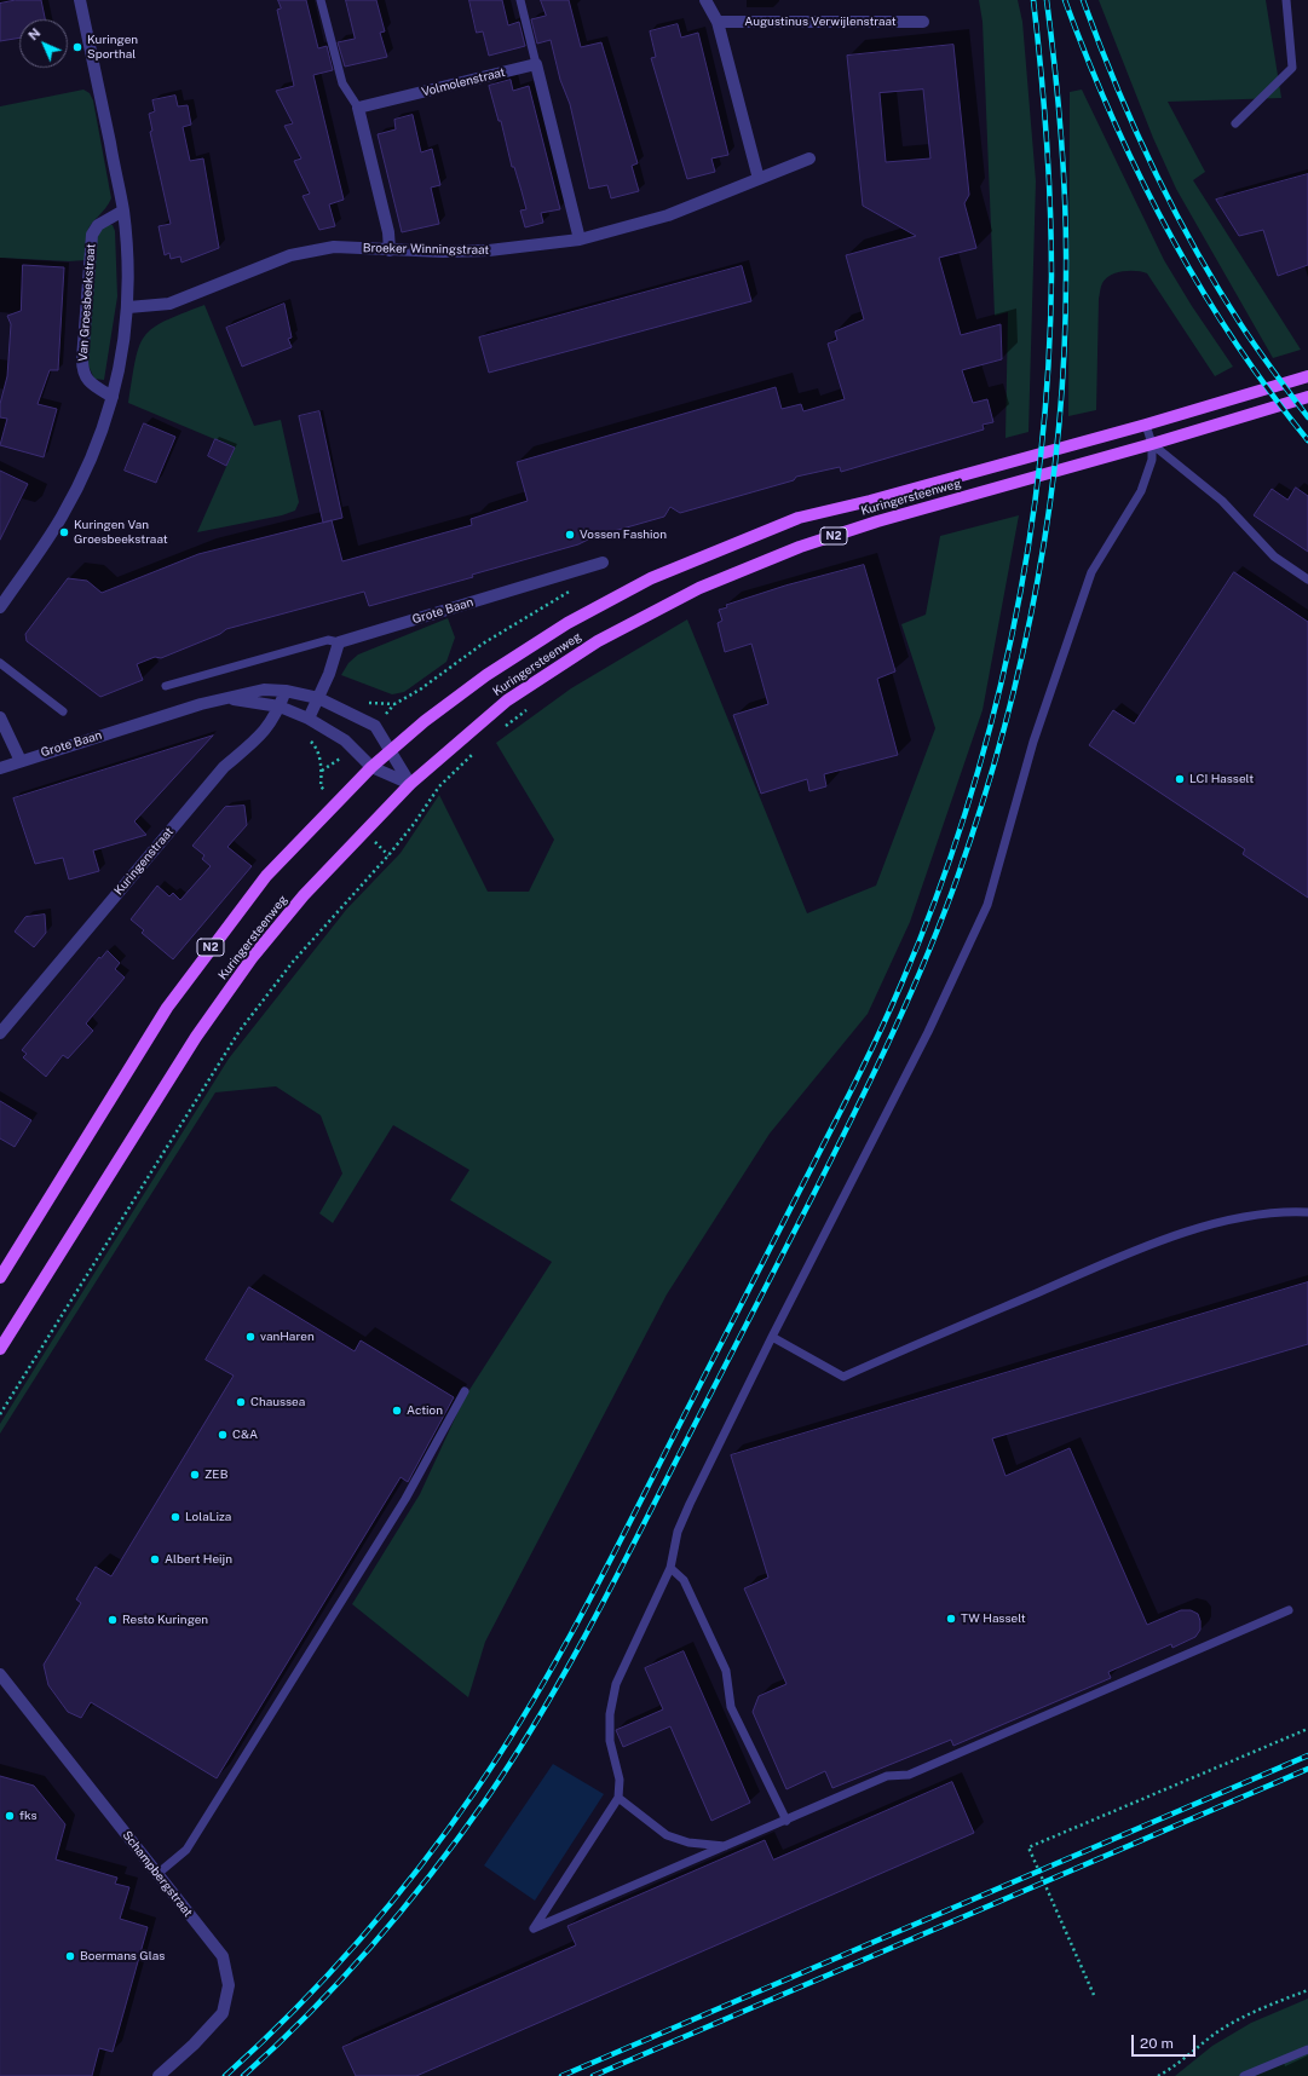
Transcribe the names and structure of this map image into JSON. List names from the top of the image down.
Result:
{
  "streets": {
    "main road": ["Kuringersteenweg", "N2"],
    "street": [
      "Augustinus Verwijlenstraat",
      "Volmolenstraat",
      "Broeker Winningstraat",
      "Van Groesbeekstraat",
      "Grote Baan",
      "Kuringenstraat",
      "Schampbergstraat"
    ]
  },
  "crossings": [
    ["Kuringersteenweg", "Grote Baan"],
    ["Grote Baan", "Kuringenstraat"]
  ],
  "places": [
    "Kuringen Sporthal",
    "Kuringen Van Groesbeekstraat",
    "Vossen Fashion",
    "LCI Hasselt",
    "vanHaren",
    "Chaussea",
    "Action",
    "C&A",
    "ZEB",
    "LolaLiza",
    "Albert Heijn",
    "TW Hasselt",
    "Resto Kuringen",
    "fks",
    "Boermans Glas"
  ],
  "scale_bar": "20 m",
  "north": "top left"
}
